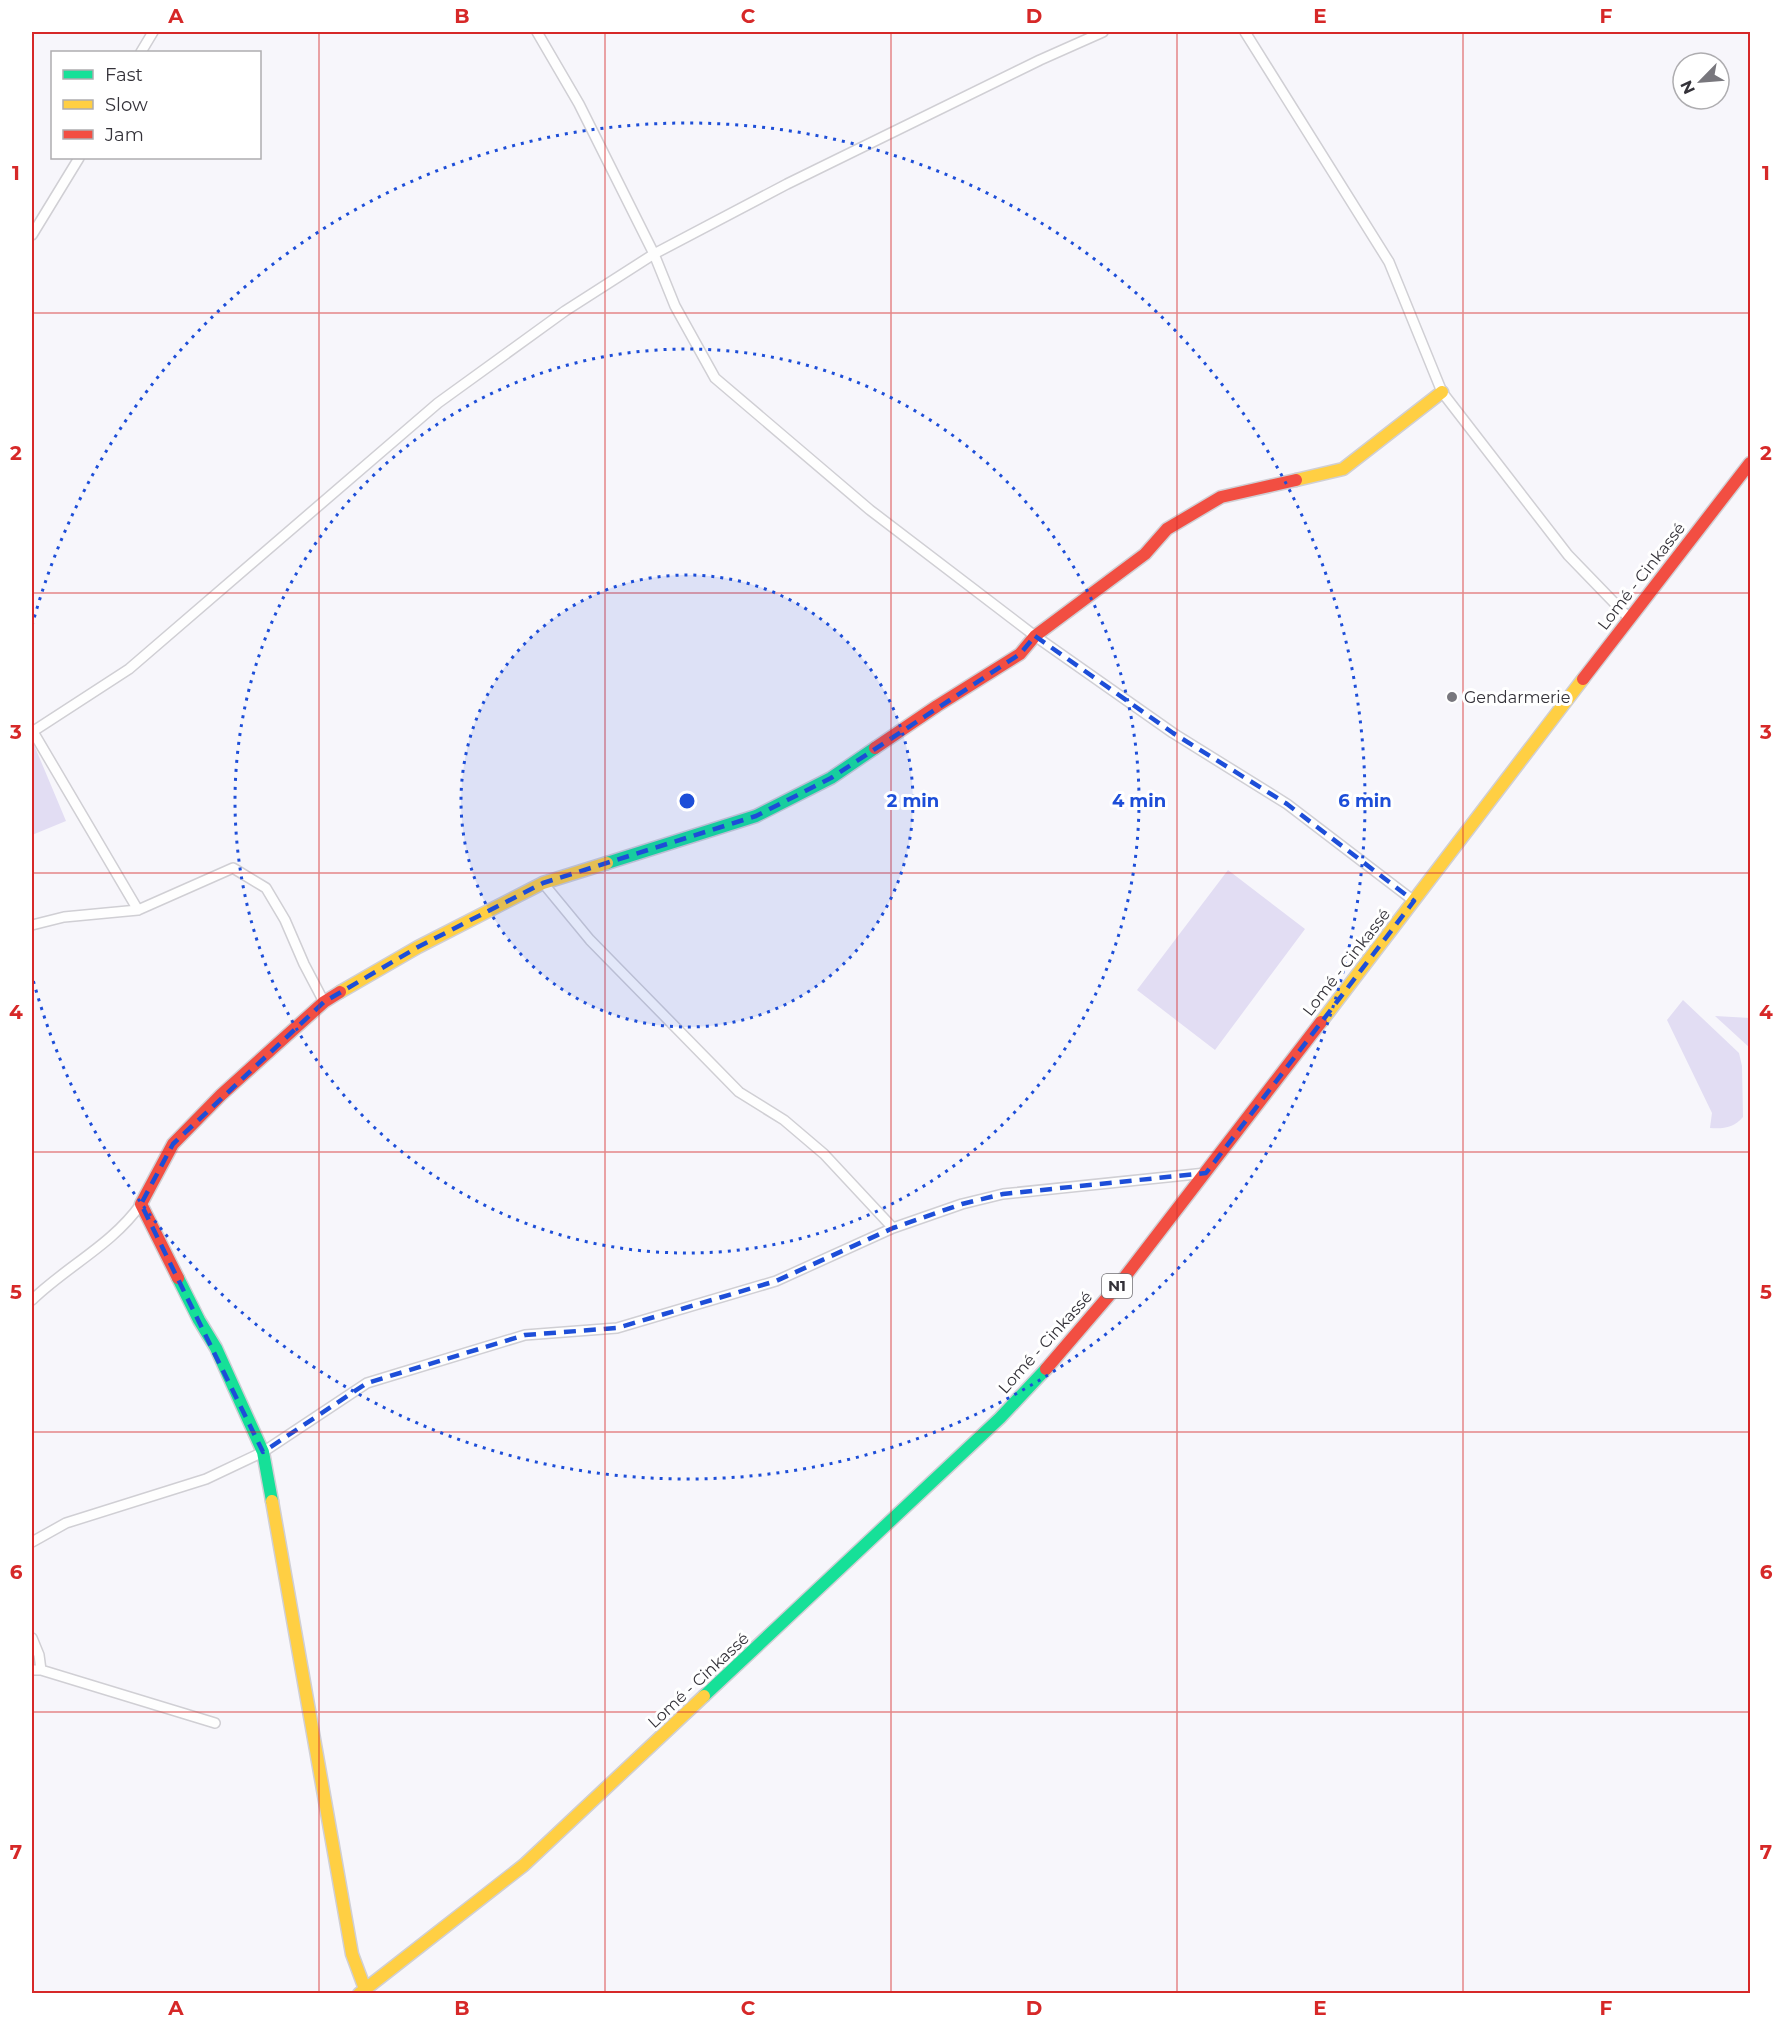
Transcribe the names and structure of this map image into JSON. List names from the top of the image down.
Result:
{
  "streets": {
    "main road": ["Lomé - Cinkassé", "N1"]
  },
  "places": ["Gendarmerie"],
  "legend": ["Fast", "Slow", "Jam"],
  "north": "bottom left",
  "grid": {
    "columns": [
      "A",
      "B",
      "C",
      "D",
      "E",
      "F"
    ],
    "rows": [
      "1",
      "2",
      "3",
      "4",
      "5",
      "6",
      "7"
    ]
  },
  "rings": ["2 min", "4 min", "6 min"]
}
